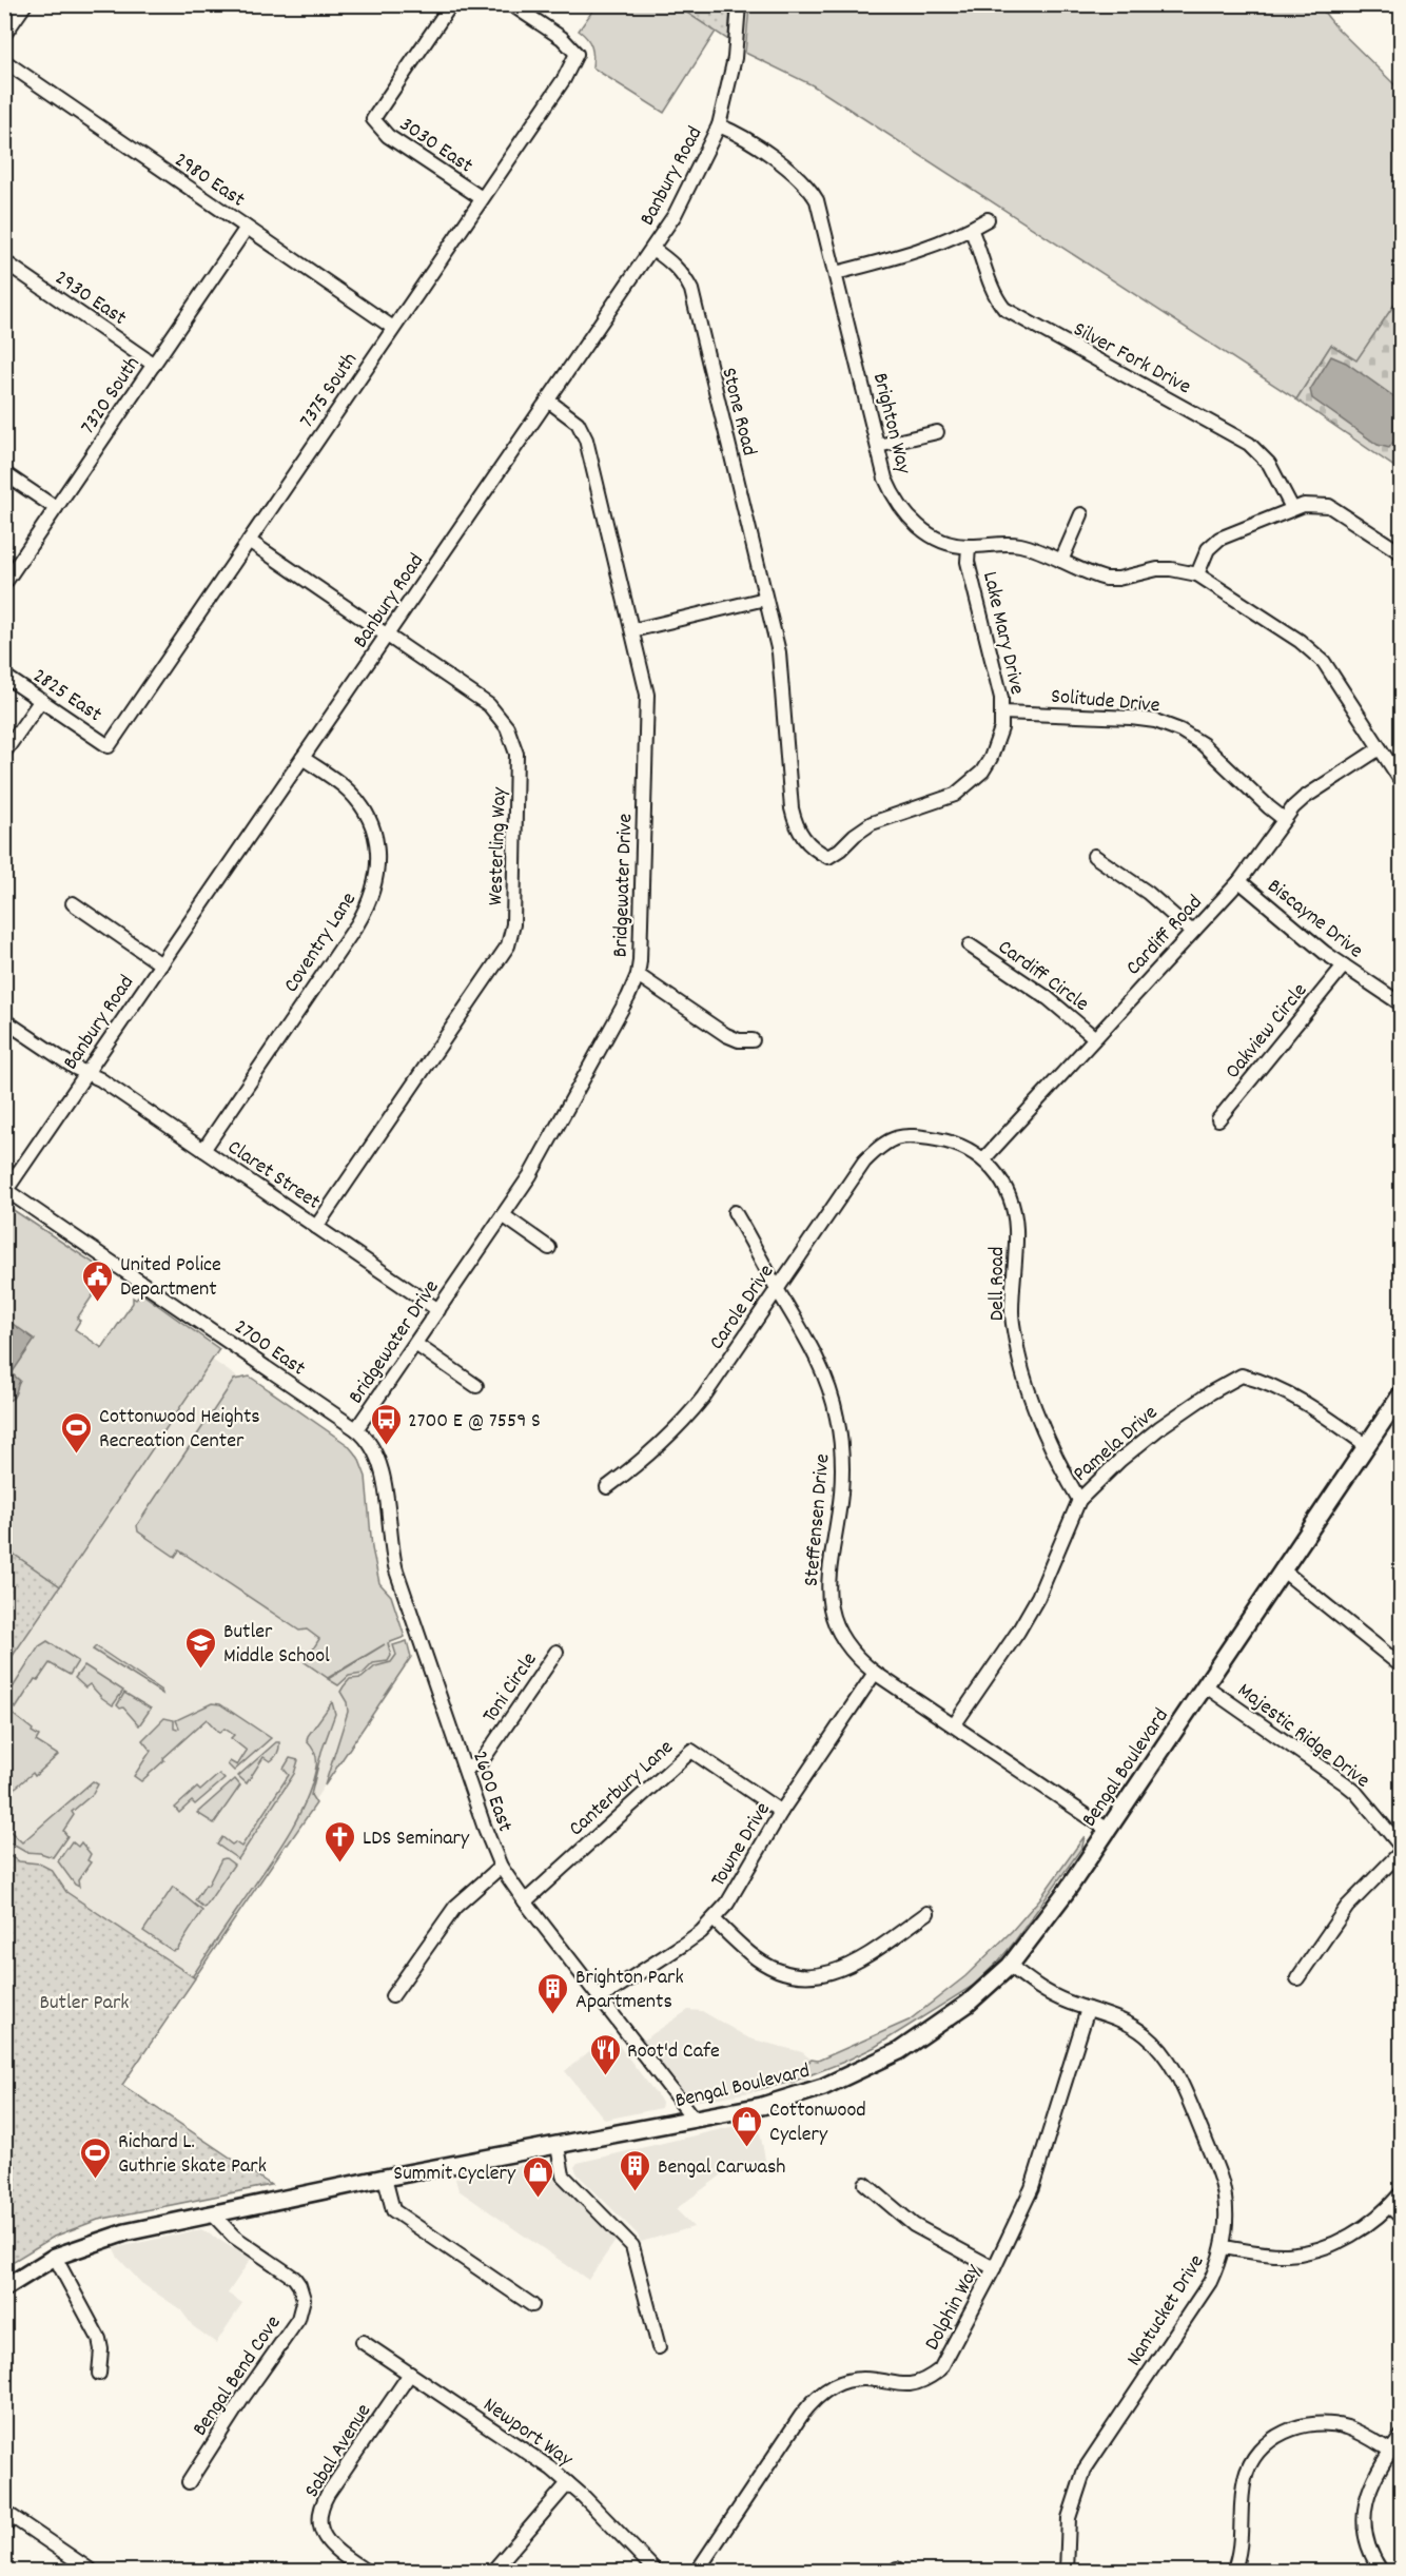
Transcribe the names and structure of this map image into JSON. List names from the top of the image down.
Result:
{
  "streets": {
    "main road": ["Bengal Boulevard"],
    "street": [
      "3030 East",
      "Banbury Road",
      "2980 East",
      "2930 East",
      "Silver Fork Drive",
      "7375 South",
      "7320 South",
      "Stone Road",
      "Brighton Way",
      "Lake Mary Drive",
      "2825 East",
      "Solitude Drive",
      "Westerling Way",
      "Bridgewater Drive",
      "Biscayne Drive",
      "Cardiff Road",
      "Coventry Lane",
      "Cardiff Circle",
      "Oakview Circle",
      "Claret Street",
      "Dell Road",
      "Carole Drive",
      "2700 East",
      "Pamela Drive",
      "Steffensen Drive",
      "Toni Circle",
      "Majestic Ridge Drive",
      "Canterbury Lane",
      "2600 East",
      "Towne Drive",
      "Dolphin Way",
      "Nantucket Drive",
      "Bengal Bend Cove",
      "Newport Way",
      "Sabal Avenue"
    ]
  },
  "crossings": [
    ["3030 East", "7375 South"],
    ["Banbury Road", "Stone Road"],
    ["Banbury Road", "Brighton Way"],
    ["Banbury Road", "Westerling Way"],
    ["Banbury Road", "Bridgewater Drive"],
    ["Banbury Road", "Coventry Lane"],
    ["Banbury Road", "Claret Street"],
    ["Banbury Road", "2700 East"],
    ["2980 East", "7375 South"],
    ["2980 East", "7320 South"],
    ["2930 East", "7320 South"],
    ["7375 South", "2825 East"],
    ["7375 South", "Westerling Way"],
    ["Stone Road", "Lake Mary Drive"],
    ["Brighton Way", "Lake Mary Drive"],
    ["Brighton Way", "Cardiff Road"],
    ["Lake Mary Drive", "Solitude Drive"],
    ["Solitude Drive", "Cardiff Road"],
    ["Westerling Way", "Claret Street"],
    ["Bridgewater Drive", "Claret Street"],
    ["Bridgewater Drive", "2700 East"],
    ["Bridgewater Drive", "2600 East"],
    ["Biscayne Drive", "Cardiff Road"],
    ["Biscayne Drive", "Oakview Circle"],
    ["Cardiff Road", "Cardiff Circle"],
    ["Cardiff Road", "Dell Road"],
    ["Coventry Lane", "Claret Street"],
    ["Dell Road", "Carole Drive"],
    ["Dell Road", "Pamela Drive"],
    ["Carole Drive", "Steffensen Drive"],
    ["2700 East", "2600 East"],
    ["Pamela Drive", "Steffensen Drive"],
    ["Pamela Drive", "Bengal Boulevard"],
    ["Steffensen Drive", "Bengal Boulevard"],
    ["Steffensen Drive", "Towne Drive"],
    ["Toni Circle", "2600 East"],
    ["Majestic Ridge Drive", "Bengal Boulevard"],
    ["Bengal Boulevard", "2600 East"],
    ["Bengal Boulevard", "Nantucket Drive"],
    ["Bengal Boulevard", "Bengal Bend Cove"],
    ["Canterbury Lane", "2600 East"],
    ["Canterbury Lane", "Towne Drive"],
    ["2600 East", "Towne Drive"],
    ["Dolphin Way", "Nantucket Drive"],
    ["Newport Way", "Sabal Avenue"]
  ],
  "parks": ["Butler Park"],
  "places": {
    "public building": ["United Police Department"],
    "bus stop": ["2700 E @ 7559 S"],
    "sports": ["Cottonwood Heights Recreation Center", "Richard L. Guthrie Skate Park"],
    "school or university": ["Butler Middle School"],
    "church": ["LDS Seminary"],
    "building": ["Brighton Park Apartments", "Bengal Carwash"],
    "restaurant": ["Root'd Cafe"],
    "shop": ["Cottonwood Cyclery", "Summit Cyclery"]
  }
}
